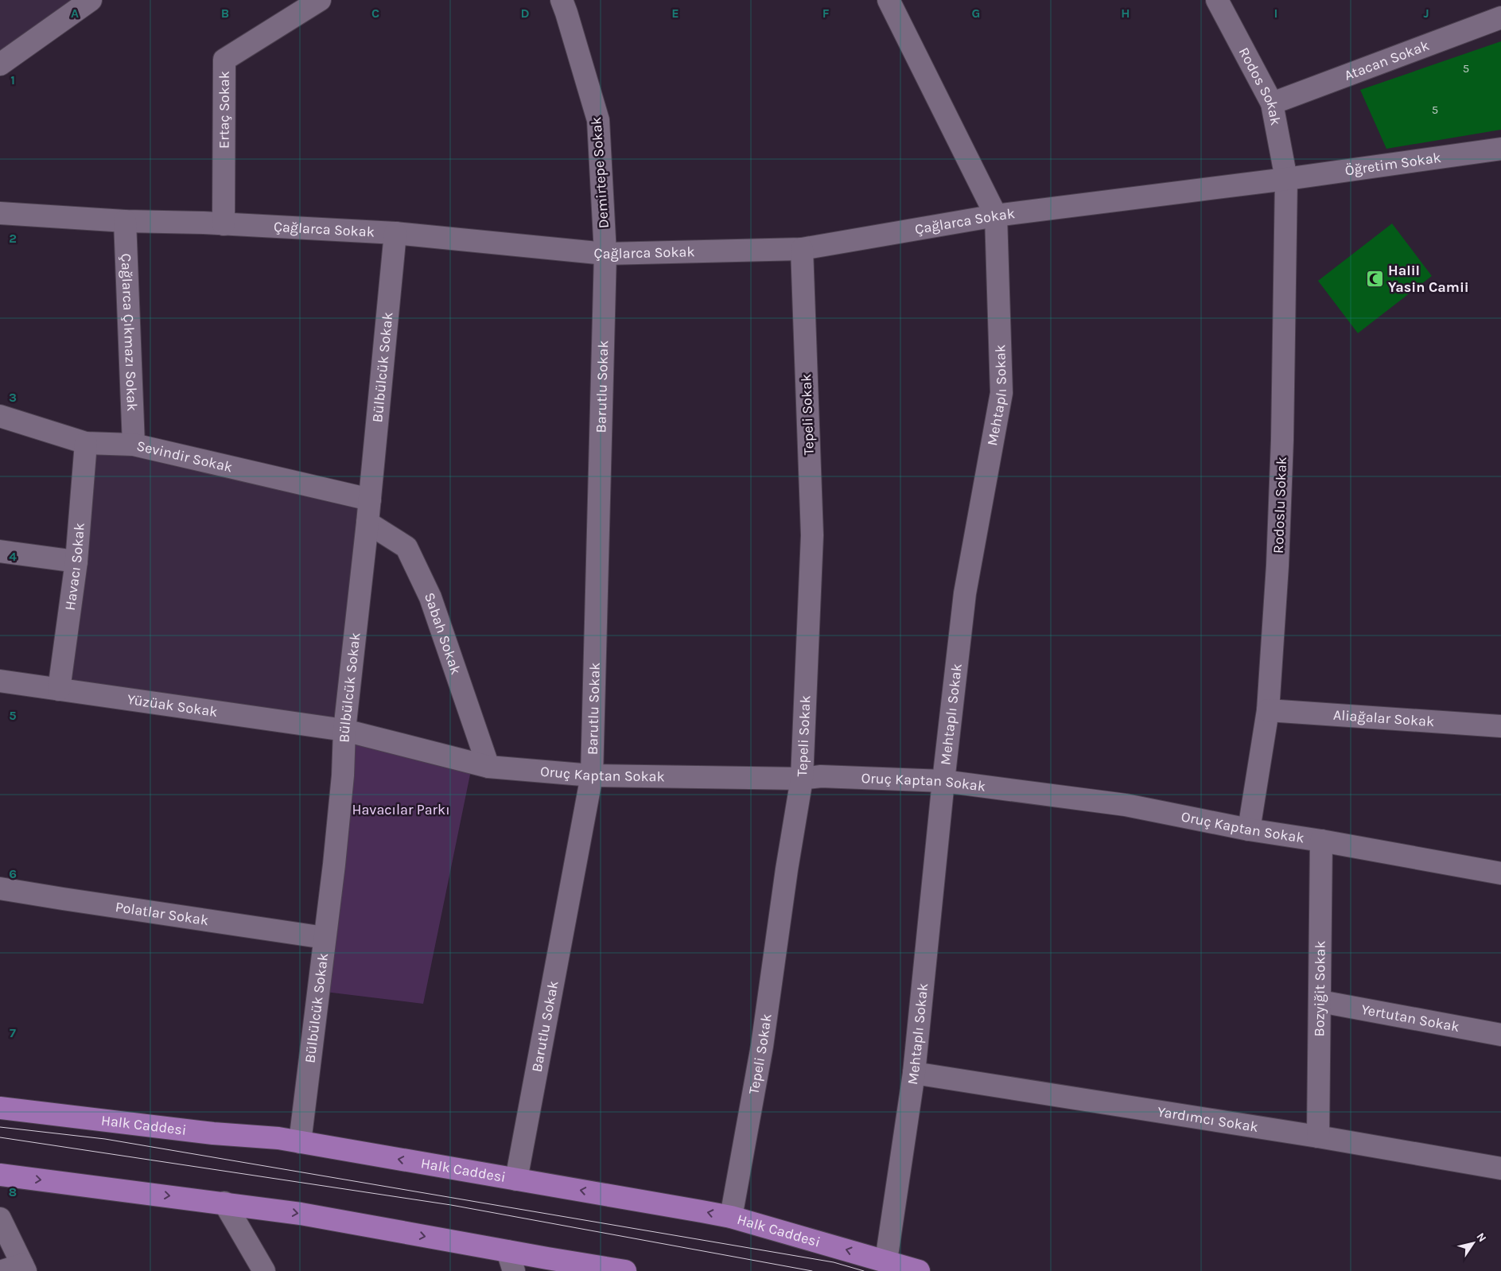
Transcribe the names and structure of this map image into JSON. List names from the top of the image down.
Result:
{
  "streets": {
    "main road": ["Halk Caddesi"],
    "street": [
      "Atacan Sokak",
      "Rodos Sokak",
      "Ertaç Sokak",
      "Öğretim Sokak",
      "Demirtepe Sokak",
      "Çağlarca Sokak",
      "Çağlarca Çıkmazı Sokak",
      "Bülbülcük Sokak",
      "Barutlu Sokak",
      "Mehtaplı Sokak",
      "Tepeli Sokak",
      "Sevindir Sokak",
      "Rodoslu Sokak",
      "Havacı Sokak",
      "Sabah Sokak",
      "Yüzüak Sokak",
      "Aliağalar Sokak",
      "Oruç Kaptan Sokak",
      "Polatlar Sokak",
      "Bozyiğit Sokak",
      "Yertutan Sokak",
      "Yardımcı Sokak"
    ]
  },
  "crossings": [
    ["Atacan Sokak", "Rodos Sokak"],
    ["Rodos Sokak", "Öğretim Sokak"],
    ["Rodos Sokak", "Çağlarca Sokak"],
    ["Rodos Sokak", "Rodoslu Sokak"],
    ["Ertaç Sokak", "Çağlarca Sokak"],
    ["Öğretim Sokak", "Çağlarca Sokak"],
    ["Öğretim Sokak", "Rodoslu Sokak"],
    ["Demirtepe Sokak", "Çağlarca Sokak"],
    ["Demirtepe Sokak", "Barutlu Sokak"],
    ["Çağlarca Sokak", "Çağlarca Çıkmazı Sokak"],
    ["Çağlarca Sokak", "Bülbülcük Sokak"],
    ["Çağlarca Sokak", "Barutlu Sokak"],
    ["Çağlarca Sokak", "Mehtaplı Sokak"],
    ["Çağlarca Sokak", "Tepeli Sokak"],
    ["Çağlarca Sokak", "Rodoslu Sokak"],
    ["Çağlarca Çıkmazı Sokak", "Sevindir Sokak"],
    ["Bülbülcük Sokak", "Sevindir Sokak"],
    ["Bülbülcük Sokak", "Sabah Sokak"],
    ["Bülbülcük Sokak", "Yüzüak Sokak"],
    ["Bülbülcük Sokak", "Oruç Kaptan Sokak"],
    ["Bülbülcük Sokak", "Polatlar Sokak"],
    ["Bülbülcük Sokak", "Halk Caddesi"],
    ["Barutlu Sokak", "Oruç Kaptan Sokak"],
    ["Barutlu Sokak", "Halk Caddesi"],
    ["Mehtaplı Sokak", "Oruç Kaptan Sokak"],
    ["Mehtaplı Sokak", "Yardımcı Sokak"],
    ["Mehtaplı Sokak", "Halk Caddesi"],
    ["Tepeli Sokak", "Oruç Kaptan Sokak"],
    ["Tepeli Sokak", "Halk Caddesi"],
    ["Sevindir Sokak", "Havacı Sokak"],
    ["Rodoslu Sokak", "Aliağalar Sokak"],
    ["Rodoslu Sokak", "Oruç Kaptan Sokak"],
    ["Havacı Sokak", "Yüzüak Sokak"],
    ["Sabah Sokak", "Oruç Kaptan Sokak"],
    ["Yüzüak Sokak", "Oruç Kaptan Sokak"],
    ["Oruç Kaptan Sokak", "Bozyiğit Sokak"],
    ["Bozyiğit Sokak", "Yertutan Sokak"],
    ["Bozyiğit Sokak", "Yardımcı Sokak"]
  ],
  "parks": ["Havacılar Parkı"],
  "places": {
    "mosque": ["Halil Yasin Camii"]
  },
  "house_numbers": ["5", "5"],
  "north": "top right",
  "grid": {
    "columns": [
      "A",
      "B",
      "C",
      "D",
      "E",
      "F",
      "G",
      "H",
      "I",
      "J"
    ],
    "rows": [
      "1",
      "2",
      "3",
      "4",
      "5",
      "6",
      "7",
      "8"
    ]
  }
}
